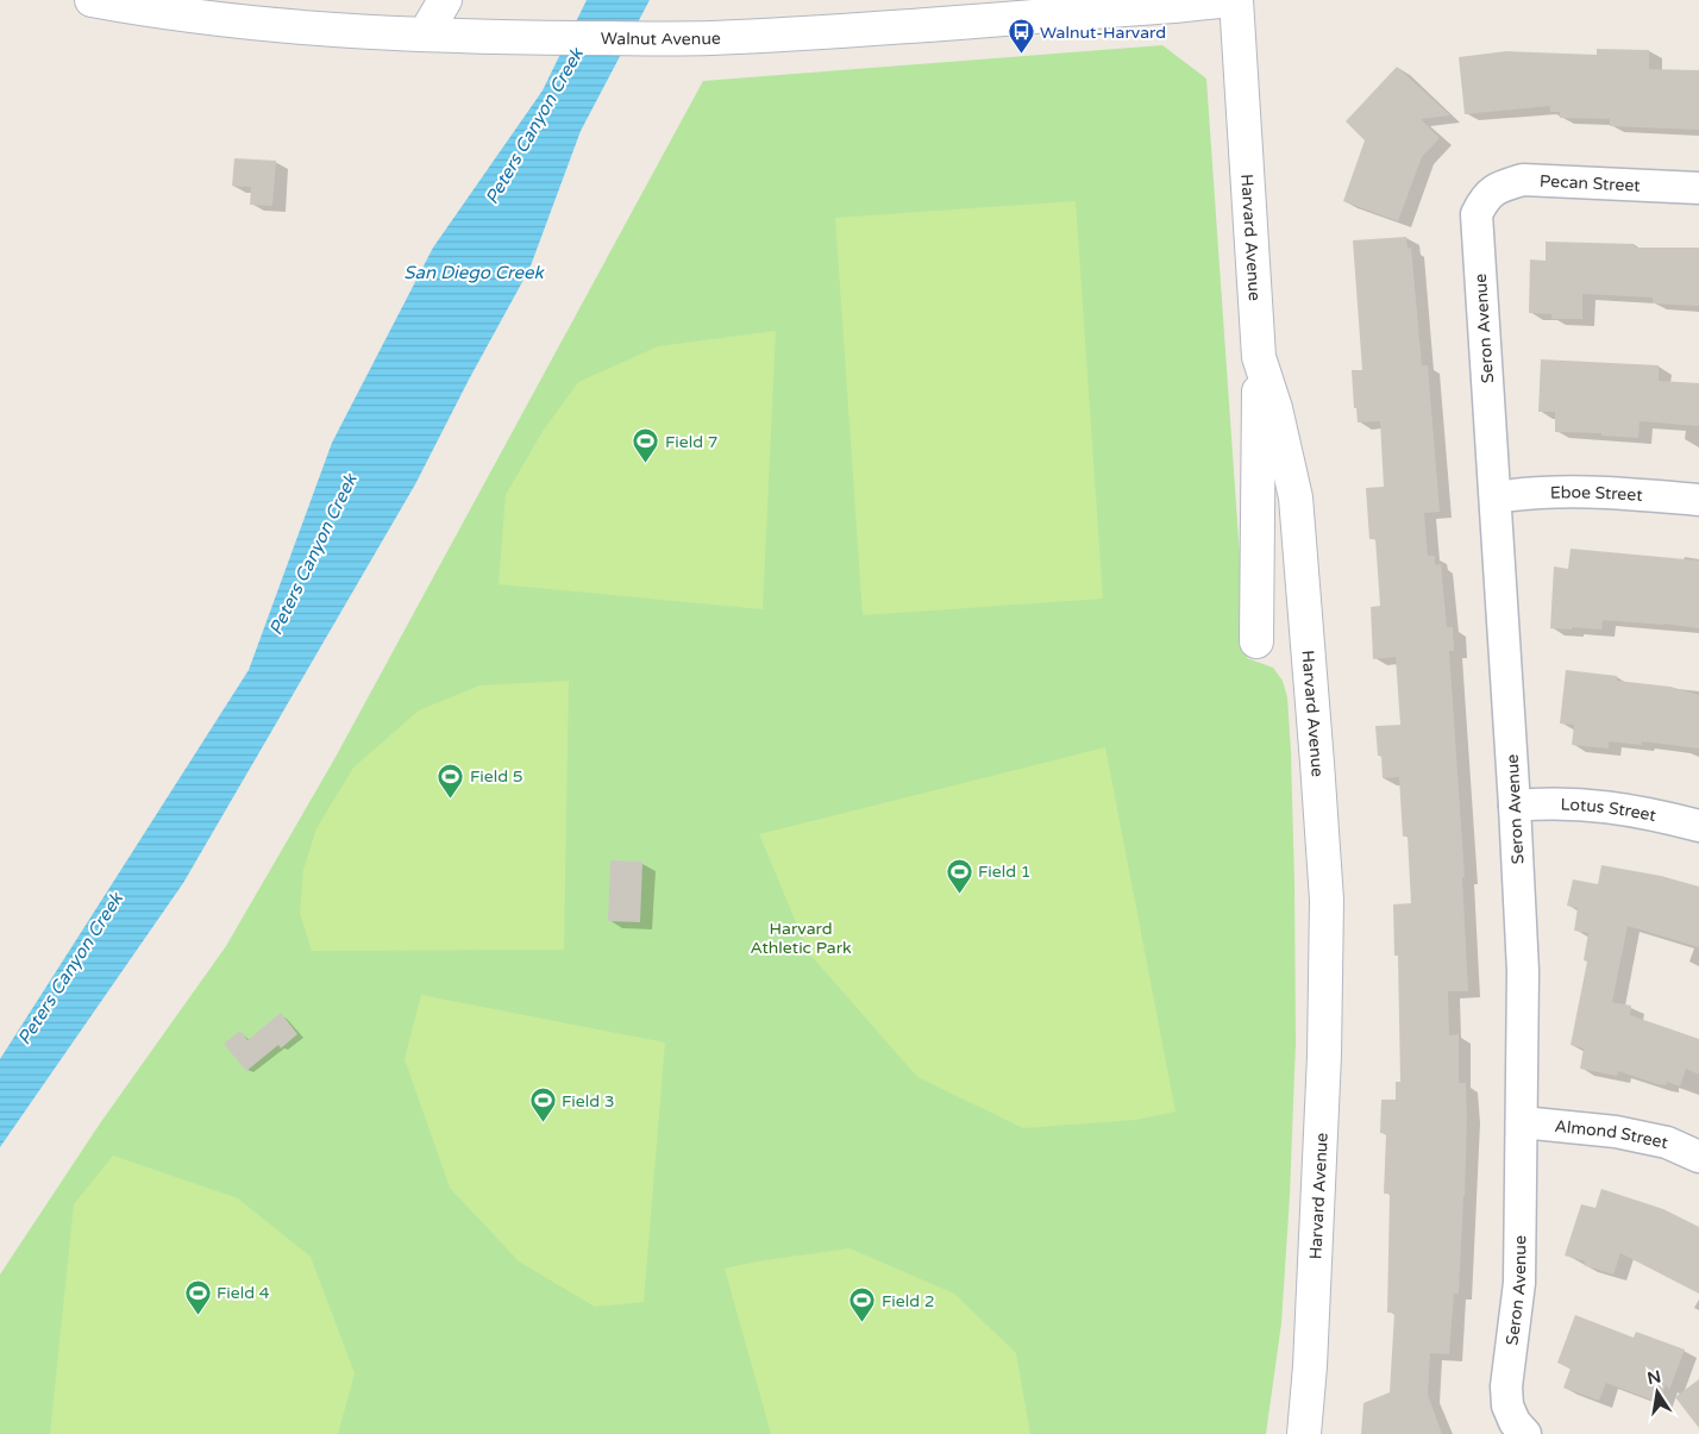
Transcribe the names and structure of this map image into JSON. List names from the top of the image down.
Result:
{
  "streets": {
    "main road": ["Walnut Avenue", "Harvard Avenue"],
    "street": [
      "Pecan Street",
      "Seron Avenue",
      "Eboe Street",
      "Lotus Street",
      "Almond Street"
    ]
  },
  "crossings": [
    ["Pecan Street", "Seron Avenue"],
    ["Seron Avenue", "Eboe Street"],
    ["Seron Avenue", "Lotus Street"],
    ["Seron Avenue", "Almond Street"]
  ],
  "water": ["Peters Canyon Creek", "San Diego Creek"],
  "parks": ["Harvard Athletic Park"],
  "places": {
    "bus stop": ["Walnut-Harvard"],
    "sports": [
      "Field 7",
      "Field 5",
      "Field 1",
      "Field 3",
      "Field 4",
      "Field 2"
    ]
  },
  "north": "top"
}
